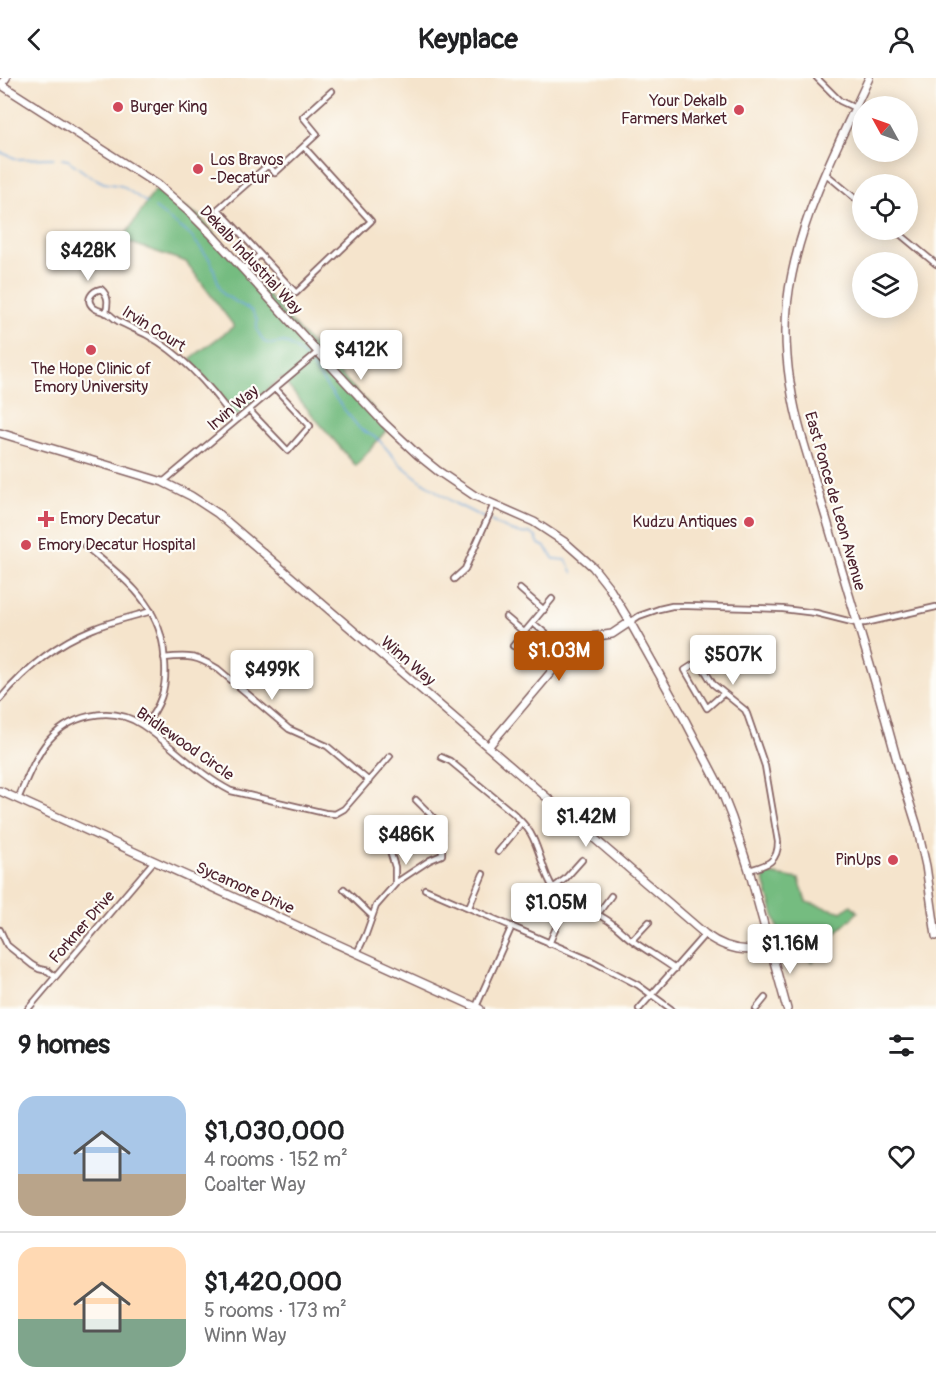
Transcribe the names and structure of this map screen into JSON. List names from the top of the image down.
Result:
{
  "streets": {
    "main road": [
      "Dekalb Industrial Way",
      "East Ponce de Leon Avenue",
      "Winn Way",
      "Sycamore Drive"
    ],
    "street": [
      "Irvin Court",
      "Irvin Way",
      "Bridlewood Circle",
      "Forkner Drive"
    ]
  },
  "crossings": [
    ["Dekalb Industrial Way", "Irvin Way"],
    ["Dekalb Industrial Way", "Winn Way"],
    ["Irvin Court", "Irvin Way"],
    ["Irvin Way", "Winn Way"],
    ["Bridlewood Circle", "Sycamore Drive"],
    ["Sycamore Drive", "Forkner Drive"]
  ],
  "places": {
    "other": [
      "Burger King",
      "Your Dekalb Farmers Market",
      "Los Bravos -Decatur",
      "The Hope Clinic of Emory University",
      "Kudzu Antiques",
      "Emory Decatur Hospital",
      "PinUps"
    ],
    "health": ["Emory Decatur"]
  },
  "north": "top left",
  "page": {
    "header": "Keyplace",
    "price": [
      "$428K",
      "$412K",
      "$1.03M",
      "$507K",
      "$499K",
      "$1.42M",
      "$486K",
      "$1.05M",
      "$1.16M"
    ],
    "heading": "9 homes",
    "list": [
      {
        "name": "$1,030,000",
        "note": "4 rooms · 152 m² · Coalter Way"
      },
      {
        "name": "$1,420,000",
        "note": "5 rooms · 173 m² · Winn Way"
      }
    ]
  }
}
